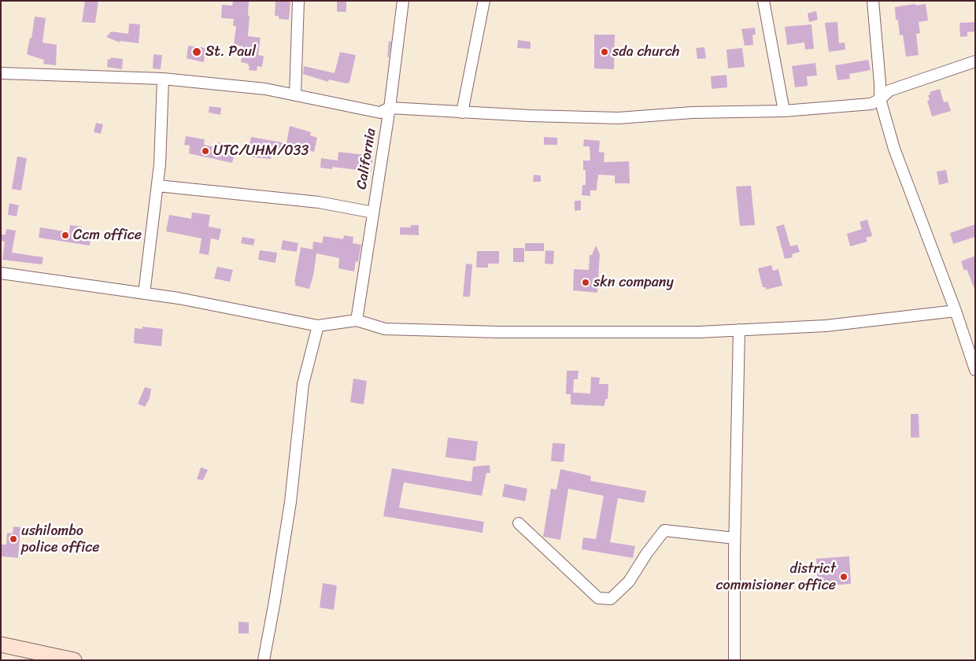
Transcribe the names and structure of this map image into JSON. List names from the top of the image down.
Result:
{
  "streets": {
    "street": ["California"]
  },
  "places": [
    "St. Paul",
    "sda church",
    "UTC/UHM/033",
    "Ccm office",
    "skn company",
    "ushilombo police office",
    "district commisioner office"
  ]
}
